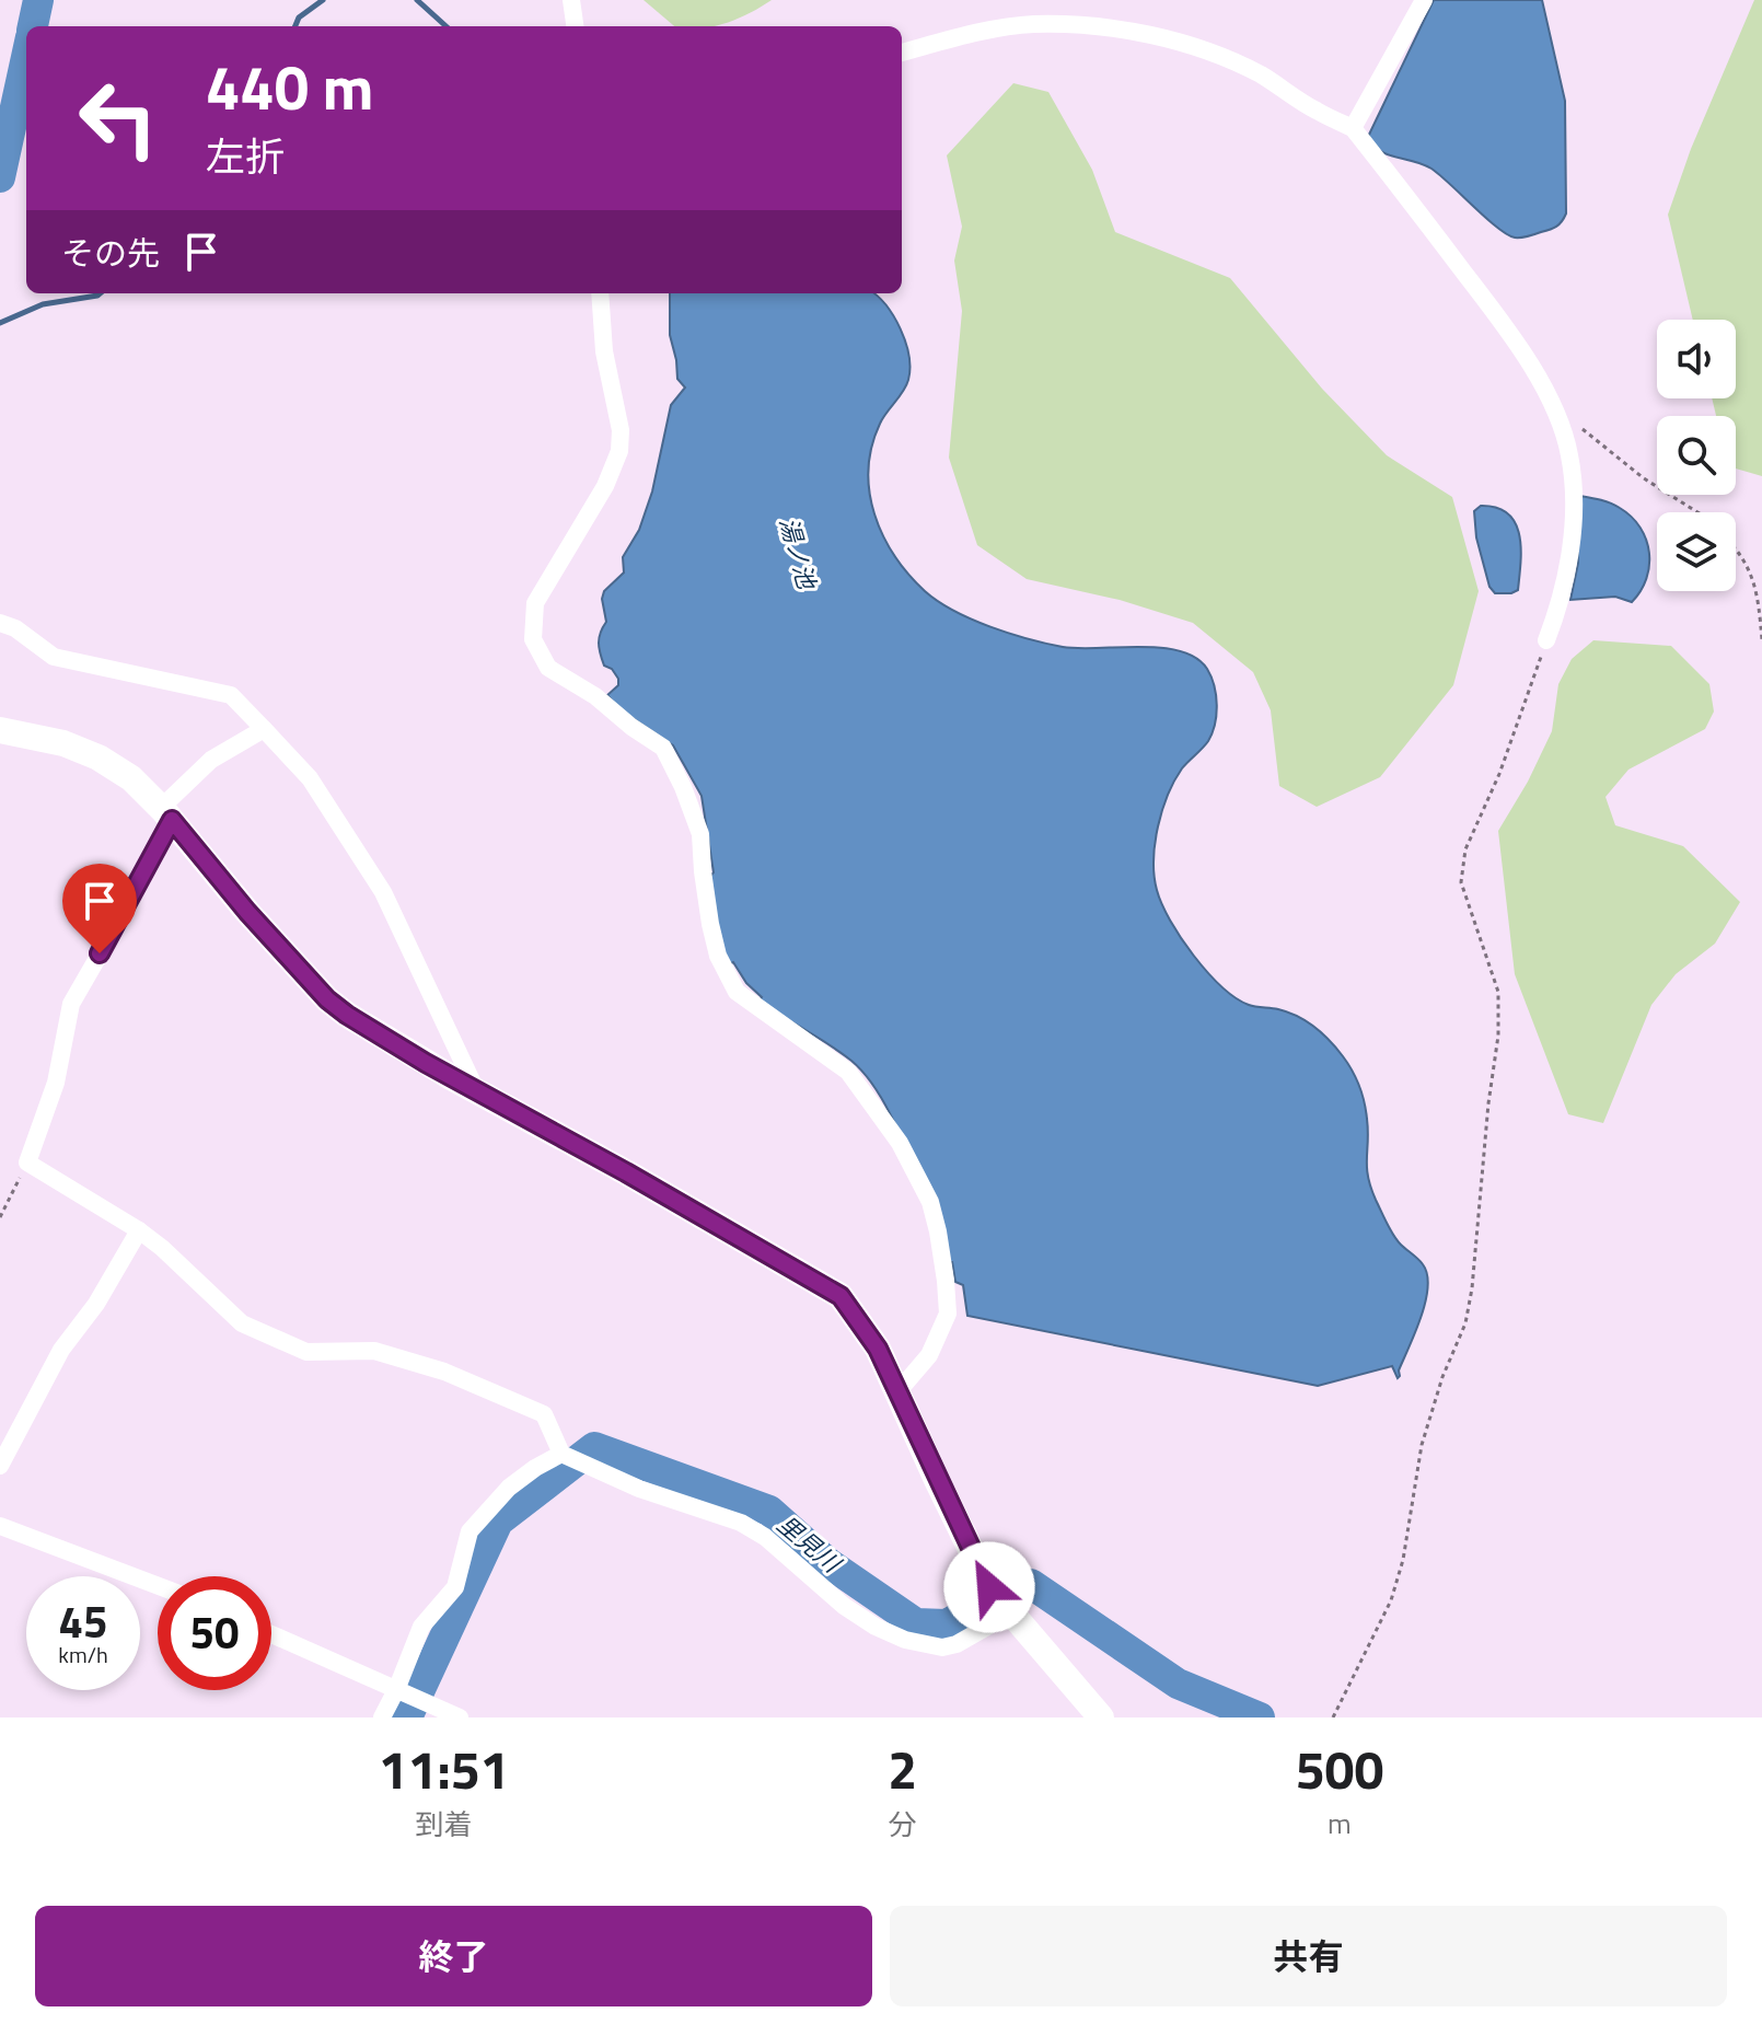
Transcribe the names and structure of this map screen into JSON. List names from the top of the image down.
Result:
{
  "water": ["湯ノ池", "里見川"],
  "page": {
    "turn": ["440 m", "左折"],
    "then": "その先",
    "speed": "45 km/h",
    "limit": "50",
    "eta": [
      "11:51",
      "到着",
      "2",
      "分",
      "500",
      "m"
    ],
    "buttons": ["終了", "共有"]
  }
}
